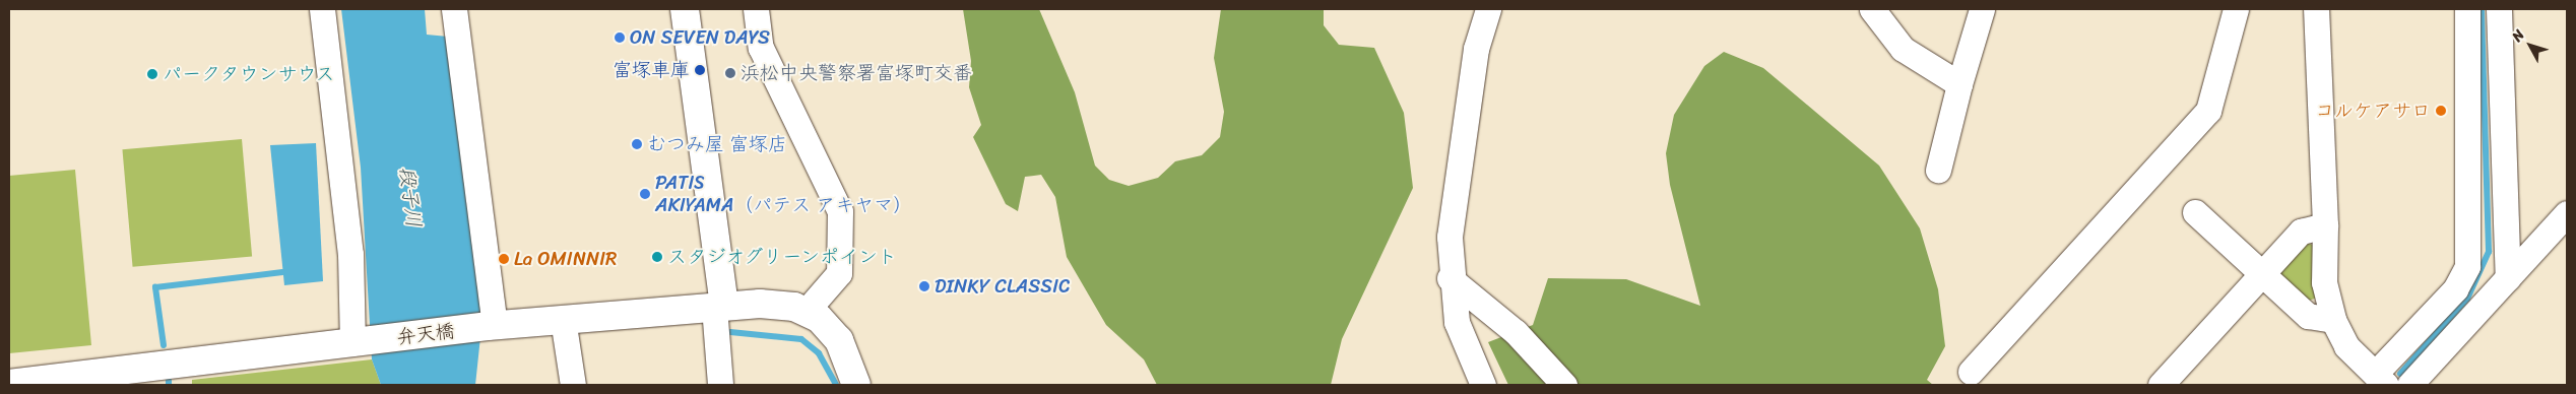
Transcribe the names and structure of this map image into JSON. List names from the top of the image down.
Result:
{
  "streets": {
    "street": ["弁天橋"]
  },
  "water": ["段子川"],
  "places": [
    "ON SEVEN DAYS",
    "富塚車庫",
    "浜松中央警察署富塚町交番",
    "パークタウンサウス",
    "コルケアサロ",
    "むつみ屋 富塚店",
    "PATIS AKIYAMA（パテス アキヤマ）",
    "スタジオグリーンポイント",
    "La OMINNIR",
    "DINKY CLASSIC"
  ],
  "north": "top left"
}
